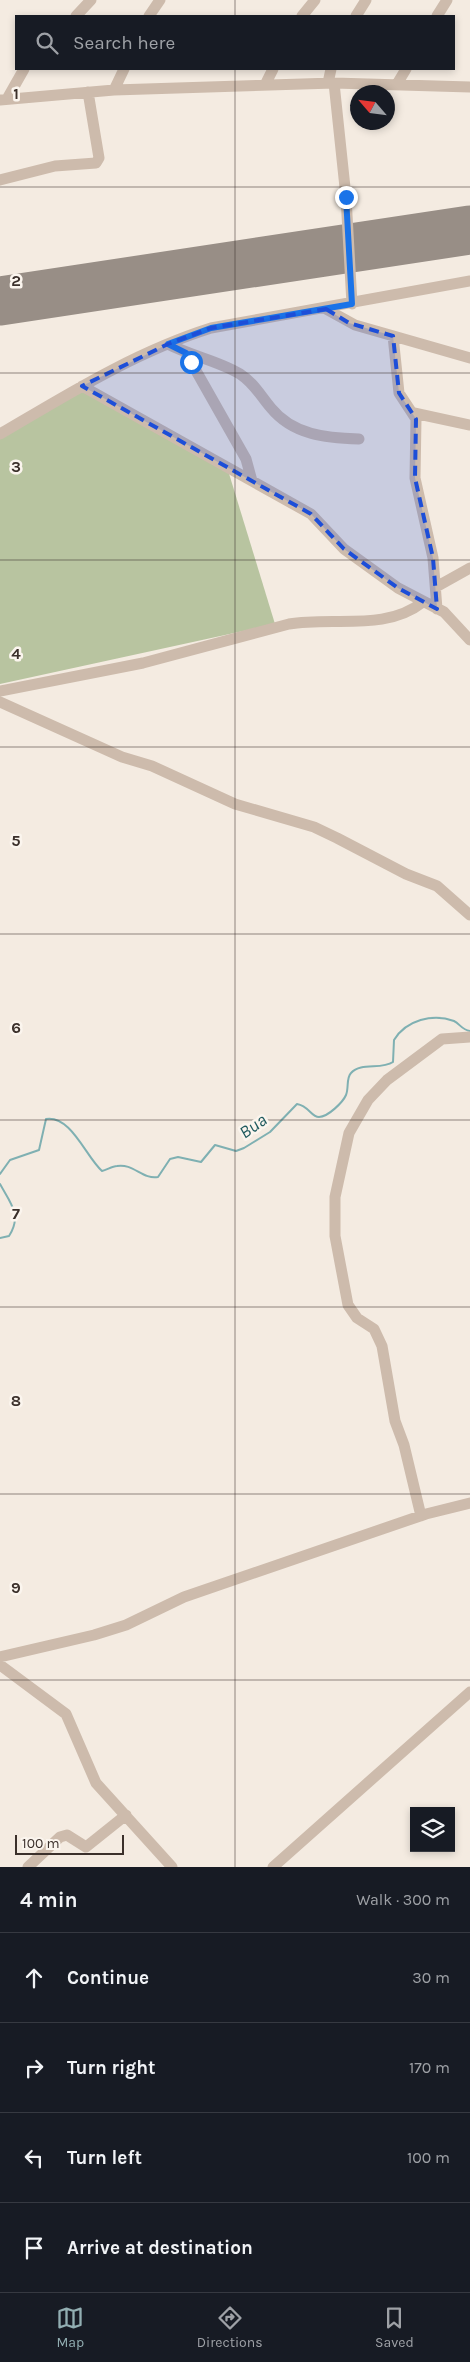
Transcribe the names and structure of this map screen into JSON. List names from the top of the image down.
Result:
{
  "water": ["Bua"],
  "scale_bar": "100 m",
  "north": "top left",
  "page": {
    "search": "Search here",
    "scale": "100 m",
    "heading": ["4 min", "Walk · 300 m"],
    "list": [
      ["Continue", "30 m"],
      ["Turn right", "170 m"],
      ["Turn left", "100 m"],
      "Arrive at destination"
    ],
    "nav": ["Map", "Directions", "Saved"]
  },
  "grid": {
    "rows": [
      "1",
      "2",
      "3",
      "4",
      "5",
      "6",
      "7",
      "8",
      "9"
    ]
  }
}
